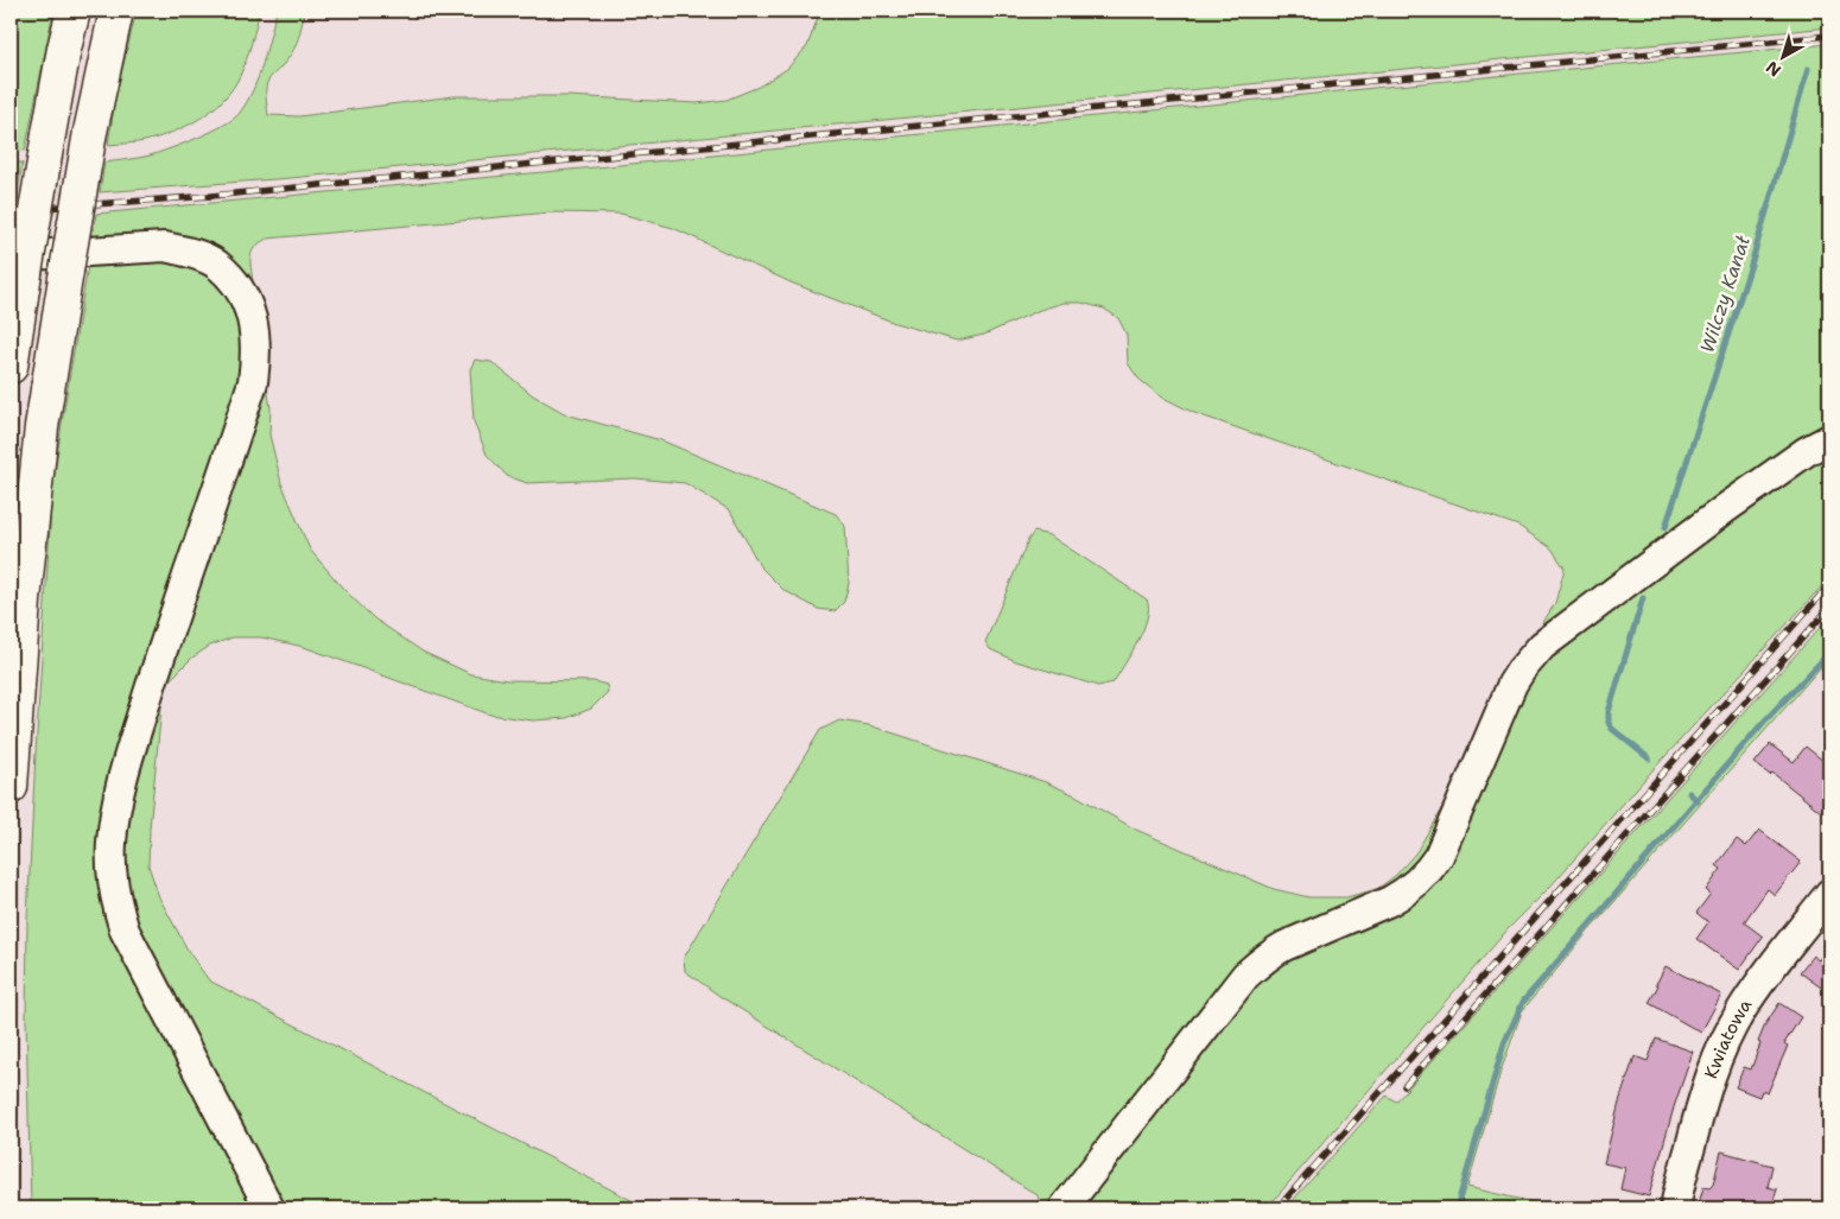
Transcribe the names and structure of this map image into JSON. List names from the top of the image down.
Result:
{
  "streets": {
    "street": ["Kwiatowa"]
  },
  "water": ["Wilczy Kanał"],
  "north": "bottom left"
}
